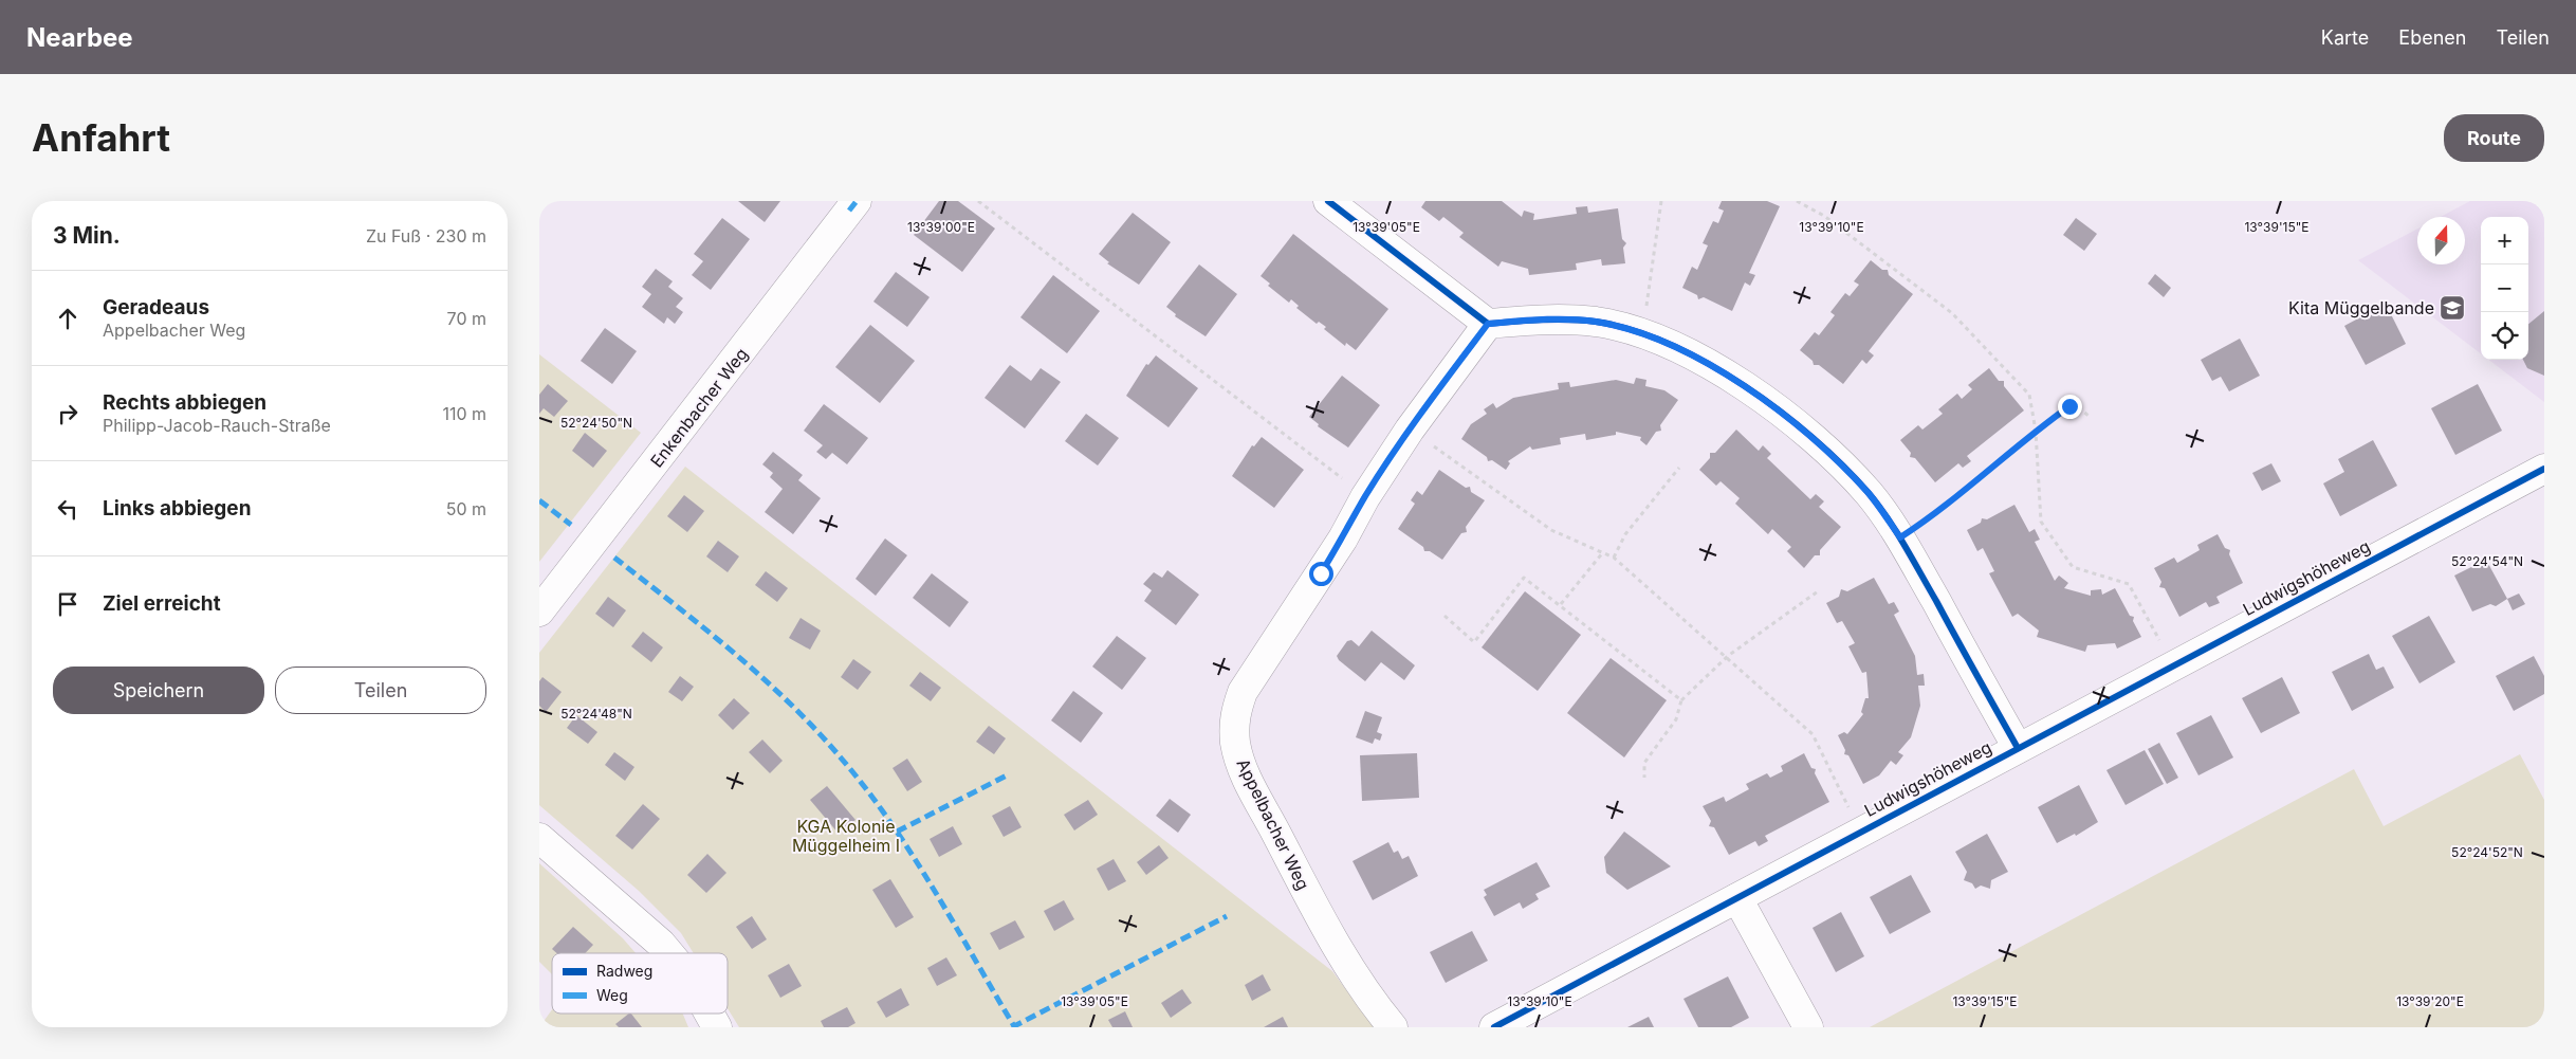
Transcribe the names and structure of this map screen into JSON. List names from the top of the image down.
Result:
{
  "streets": {
    "street": ["Enkenbacher Weg", "Ludwigshöheweg", "Appelbacher Weg"]
  },
  "parks": ["KGA Kolonie Müggelheim I"],
  "places": {
    "school or university": ["Kita Müggelbande"]
  },
  "legend": ["Radweg", "Weg"],
  "north": "top",
  "page": {
    "header": "Nearbee",
    "nav": ["Karte", "Ebenen", "Teilen"],
    "buttons": [
      "Route",
      ["Speichern", "Teilen"]
    ],
    "title": "Anfahrt",
    "heading": ["3 Min.", "Zu Fuß · 230 m"],
    "map_buttons": ["+", "−"],
    "list": [
      ["Geradeaus", "Appelbacher Weg", "70 m"],
      ["Rechts abbiegen", "Philipp-Jacob-Rauch-Straße", "110 m"],
      ["Links abbiegen", "50 m"],
      "Ziel erreicht"
    ]
  },
  "coordinates": [
    "13°39'00\"E",
    "13°39'05\"E",
    "13°39'10\"E",
    "13°39'15\"E",
    "52°24'50\"N",
    "52°24'54\"N",
    "52°24'48\"N",
    "52°24'52\"N",
    "13°39'20\"E"
  ]
}
